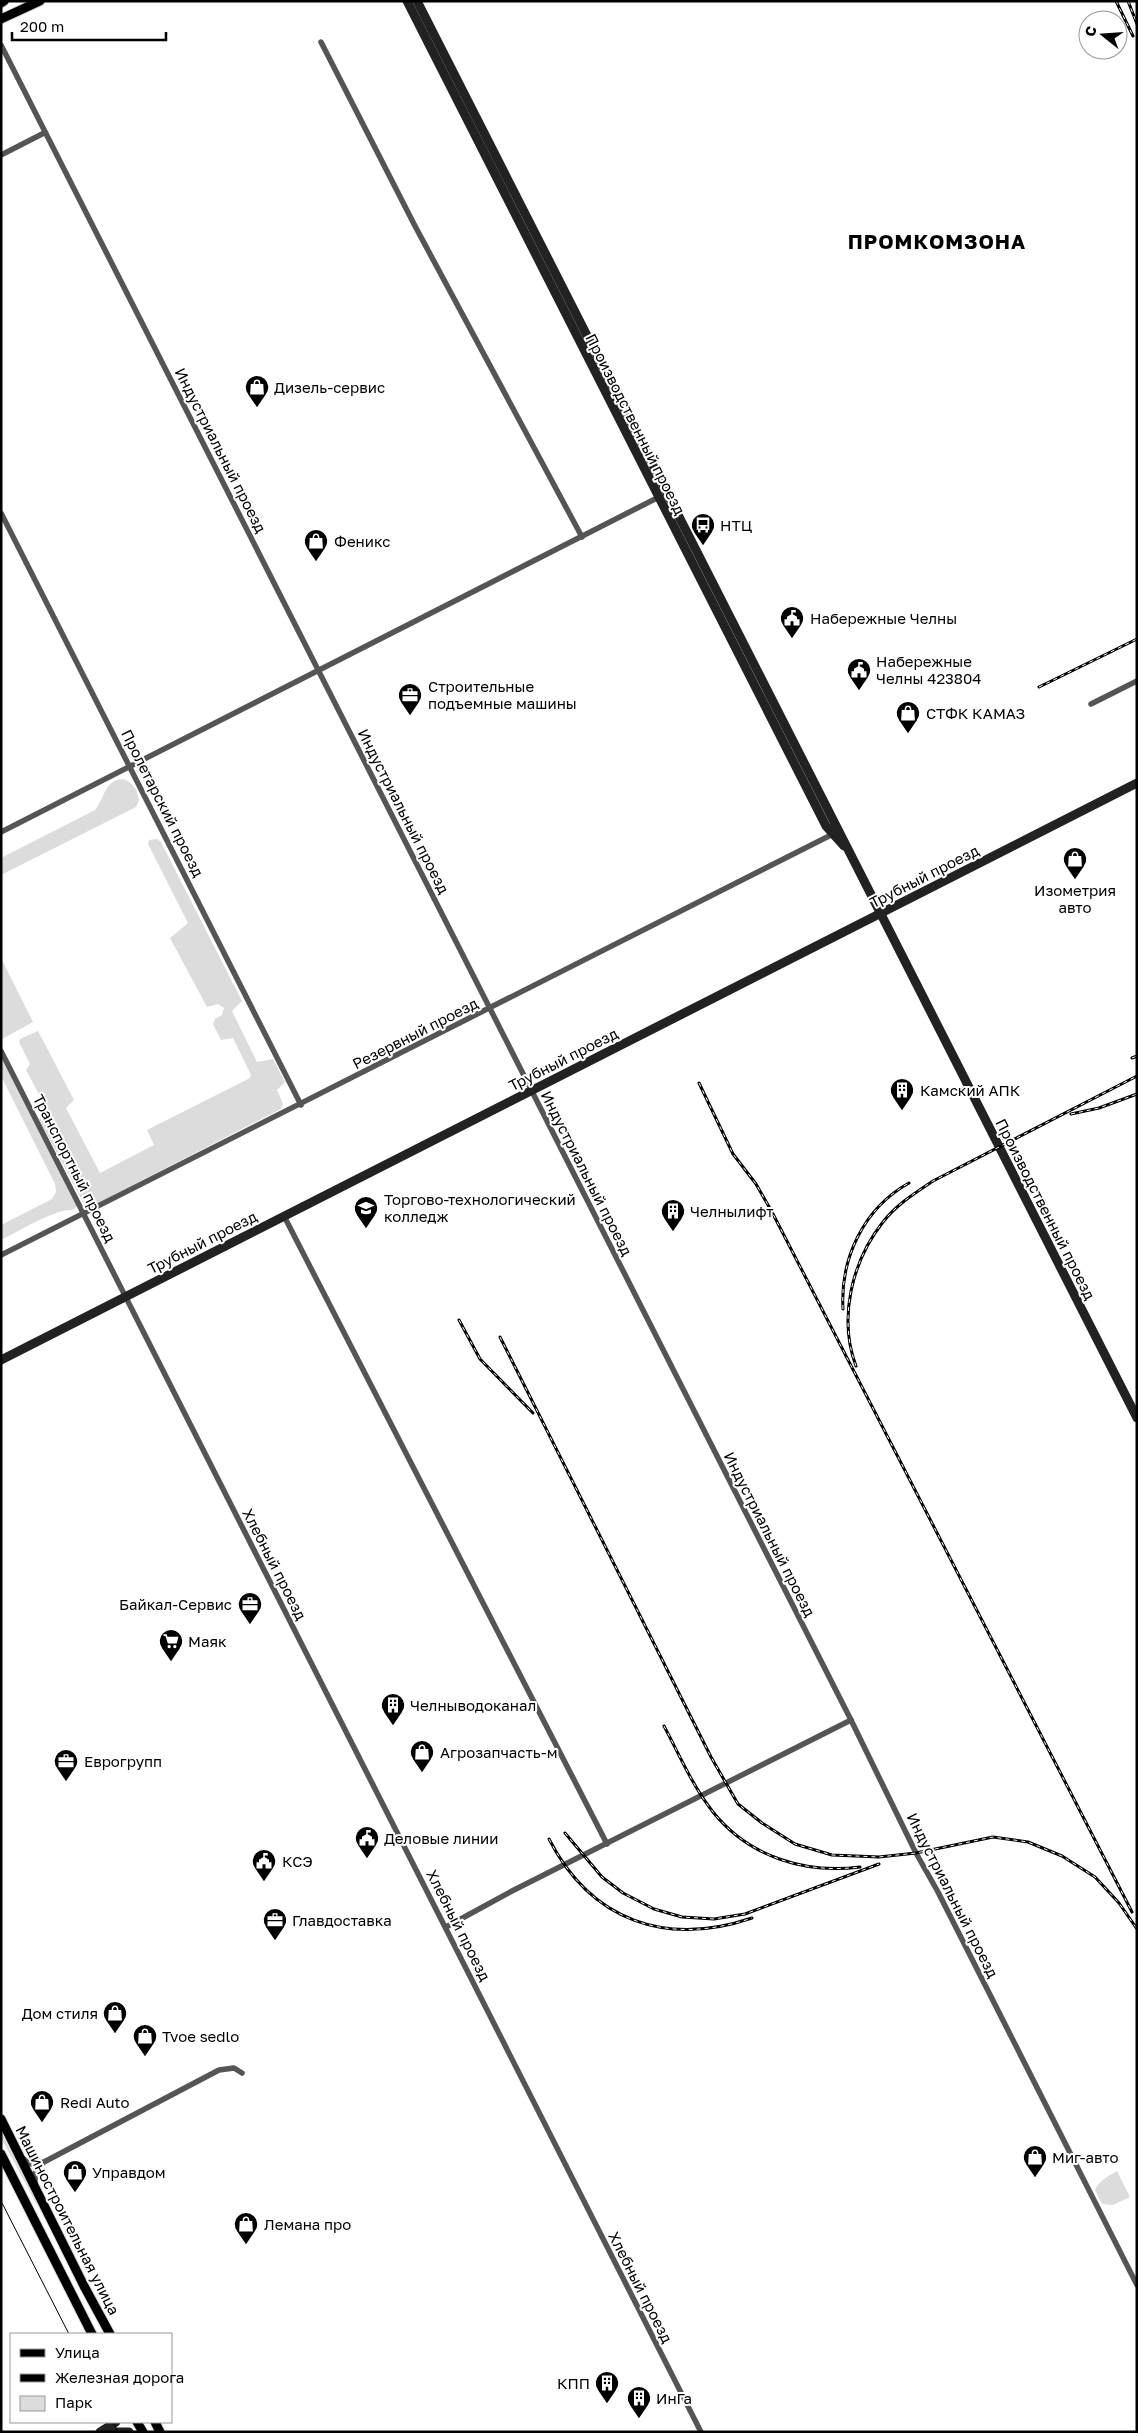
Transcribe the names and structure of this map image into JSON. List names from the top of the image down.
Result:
{
  "streets": {
    "main road": ["Машиностроительная улица"],
    "street": [
      "Производственный проезд",
      "Индустриальный проезд",
      "Пролетарский проезд",
      "Трубный проезд",
      "Резервный проезд",
      "Транспортный проезд",
      "Хлебный проезд"
    ]
  },
  "crossings": [
    ["Производственный проезд", "Трубный проезд"],
    ["Производственный проезд", "Резервный проезд"],
    ["Индустриальный проезд", "Трубный проезд"],
    ["Индустриальный проезд", "Резервный проезд"],
    ["Пролетарский проезд", "Резервный проезд"],
    ["Трубный проезд", "Транспортный проезд"],
    ["Трубный проезд", "Хлебный проезд"],
    ["Резервный проезд", "Транспортный проезд"],
    ["Транспортный проезд", "Хлебный проезд"]
  ],
  "districts": ["ПРОМКОМЗОНА"],
  "places": {
    "shop": [
      "Дизель-сервис",
      "Феникс",
      "СТФК КАМАЗ",
      "Изометрия авто",
      "Агрозапчасть-м",
      "Дом стиля",
      "Tvoe sedlo",
      "Redi Auto",
      "Миг-авто",
      "Управдом",
      "Лемана про"
    ],
    "bus stop": ["НТЦ"],
    "public building": [
      "Набережные Челны",
      "Набережные Челны 423804",
      "Деловые линии",
      "КСЭ"
    ],
    "office": [
      "Строительные подъемные машины",
      "Байкал-Сервис",
      "Еврогрупп",
      "Главдоставка"
    ],
    "building": [
      "Камский АПК",
      "Челнылифт",
      "Челныводоканал",
      "КПП",
      "ИнГа"
    ],
    "school or university": ["Торгово-технологический колледж"],
    "supermarket": ["Маяк"]
  },
  "legend": ["Улица", "Железная дорога", "Парк"],
  "scale_bar": "200 m",
  "north": "left"
}
